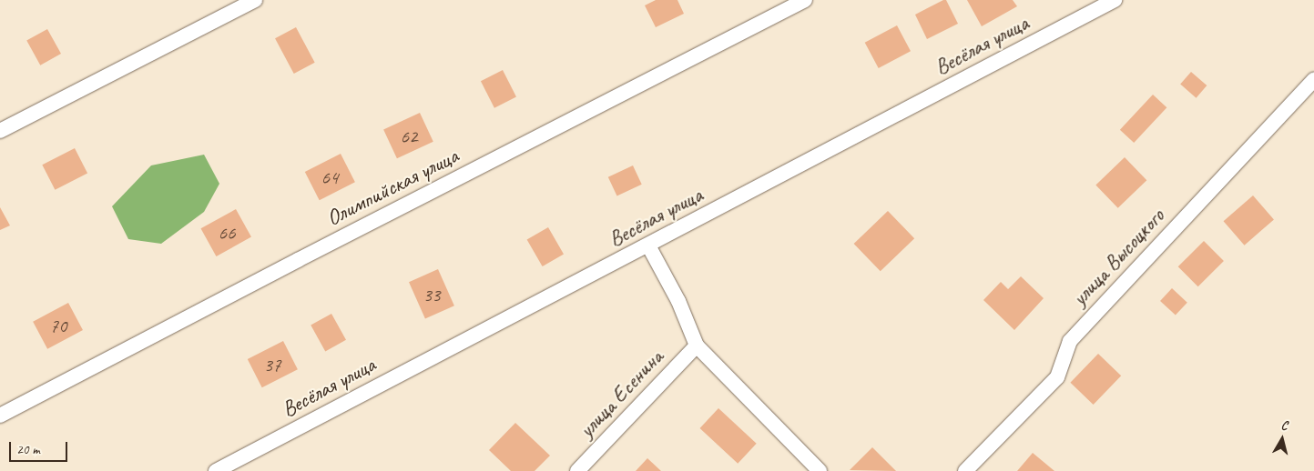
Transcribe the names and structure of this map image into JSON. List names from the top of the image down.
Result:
{
  "streets": {
    "street": [
      "Весёлая улица",
      "Олимпийская улица",
      "улица Высоцкого",
      "улица Есенина"
    ]
  },
  "house_numbers": [
    "62",
    "64",
    "66",
    "33",
    "70",
    "37"
  ],
  "scale_bar": "20 m",
  "north": "top"
}
